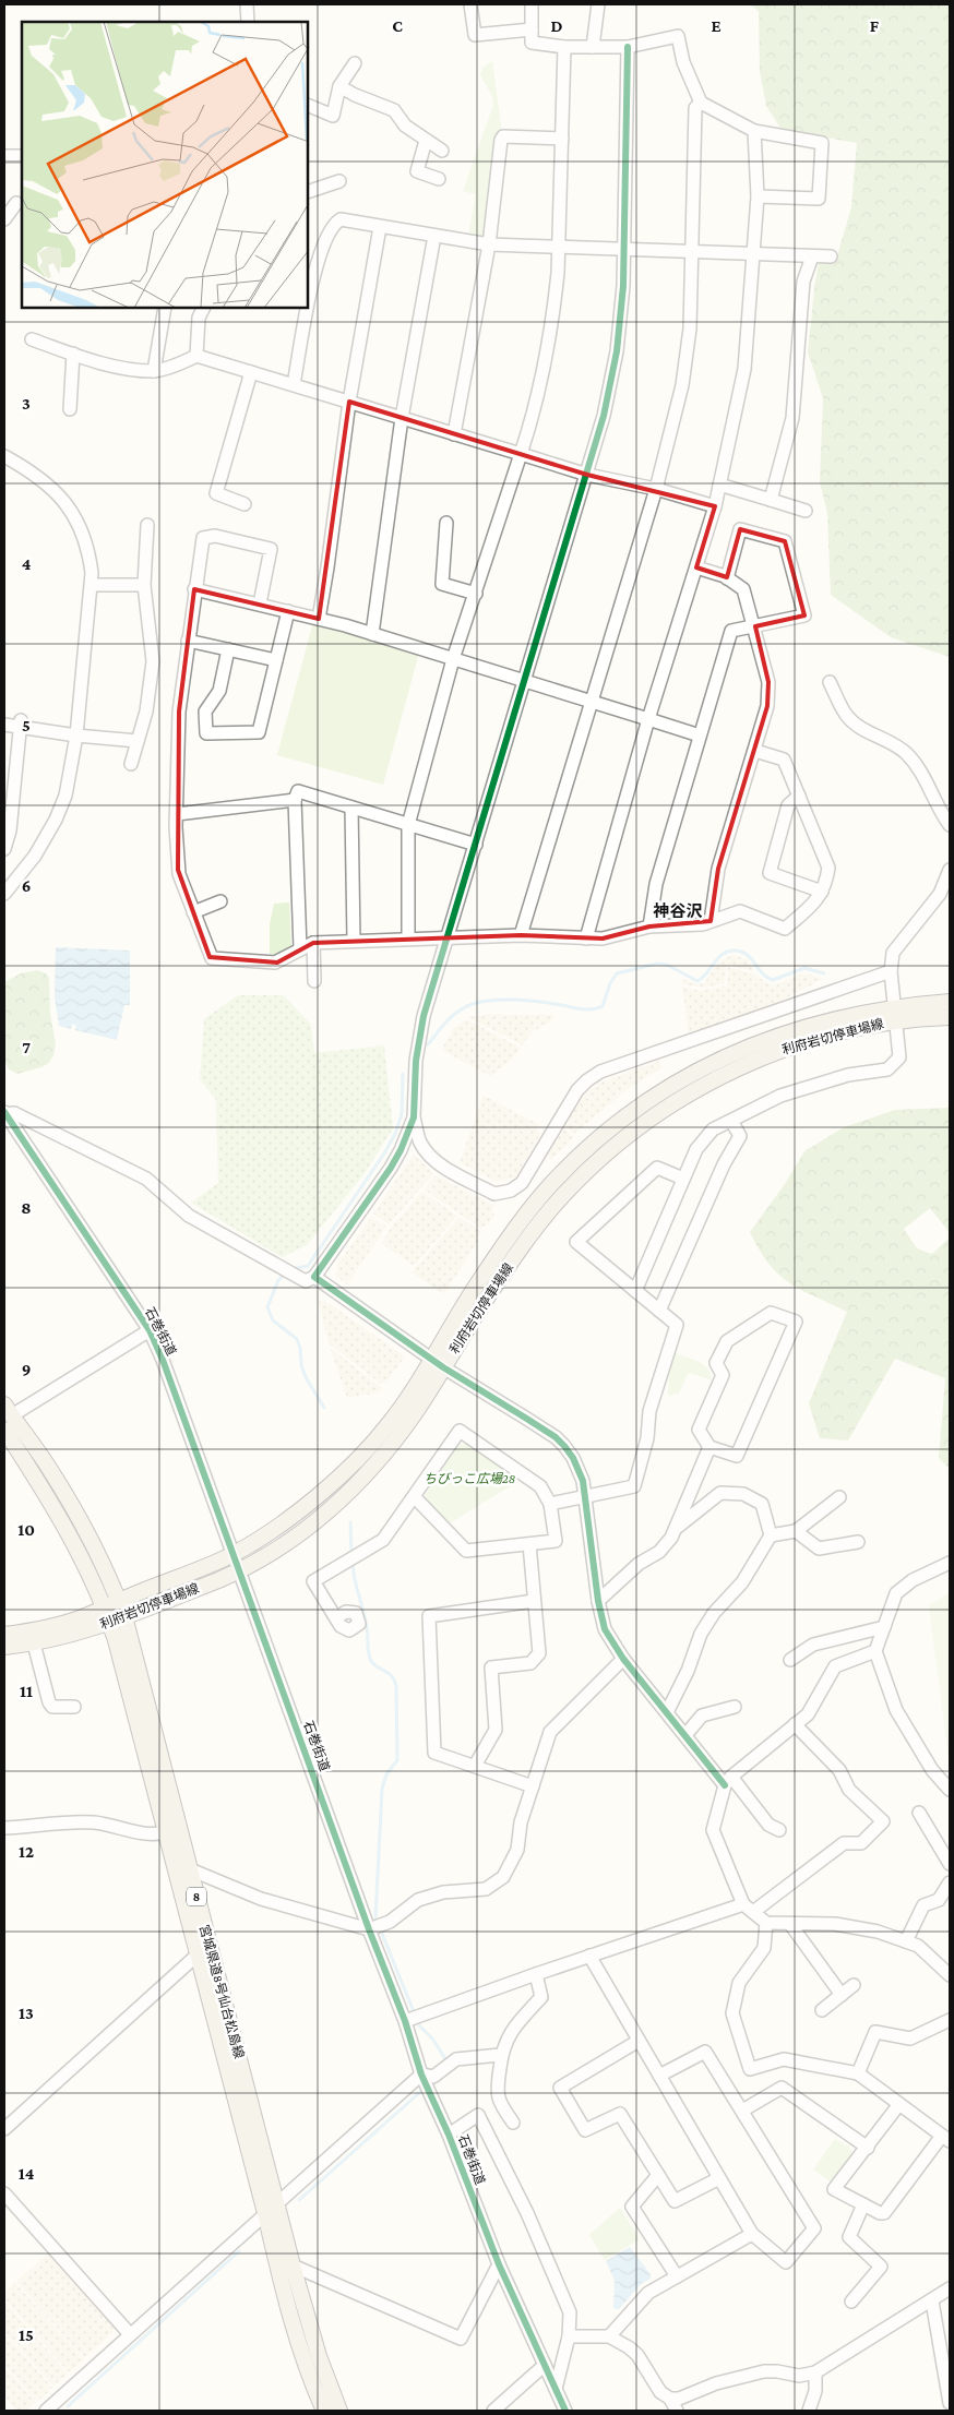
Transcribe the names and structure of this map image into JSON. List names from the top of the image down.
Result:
{
  "streets": {
    "main road": ["利府岩切停車場線", "8", "宮城県道8号仙台松島線"],
    "street": ["石巻街道"]
  },
  "crossings": [
    ["利府岩切停車場線", "石巻街道"],
    ["利府岩切停車場線", "宮城県道8号仙台松島線"]
  ],
  "districts": ["神谷沢"],
  "parks": ["ちびっこ広場28"],
  "grid": {
    "columns": [
      "C",
      "D",
      "E",
      "F"
    ],
    "rows": [
      "3",
      "4",
      "5",
      "6",
      "7",
      "8",
      "9",
      "10",
      "11",
      "12",
      "13",
      "14",
      "15"
    ]
  }
}
